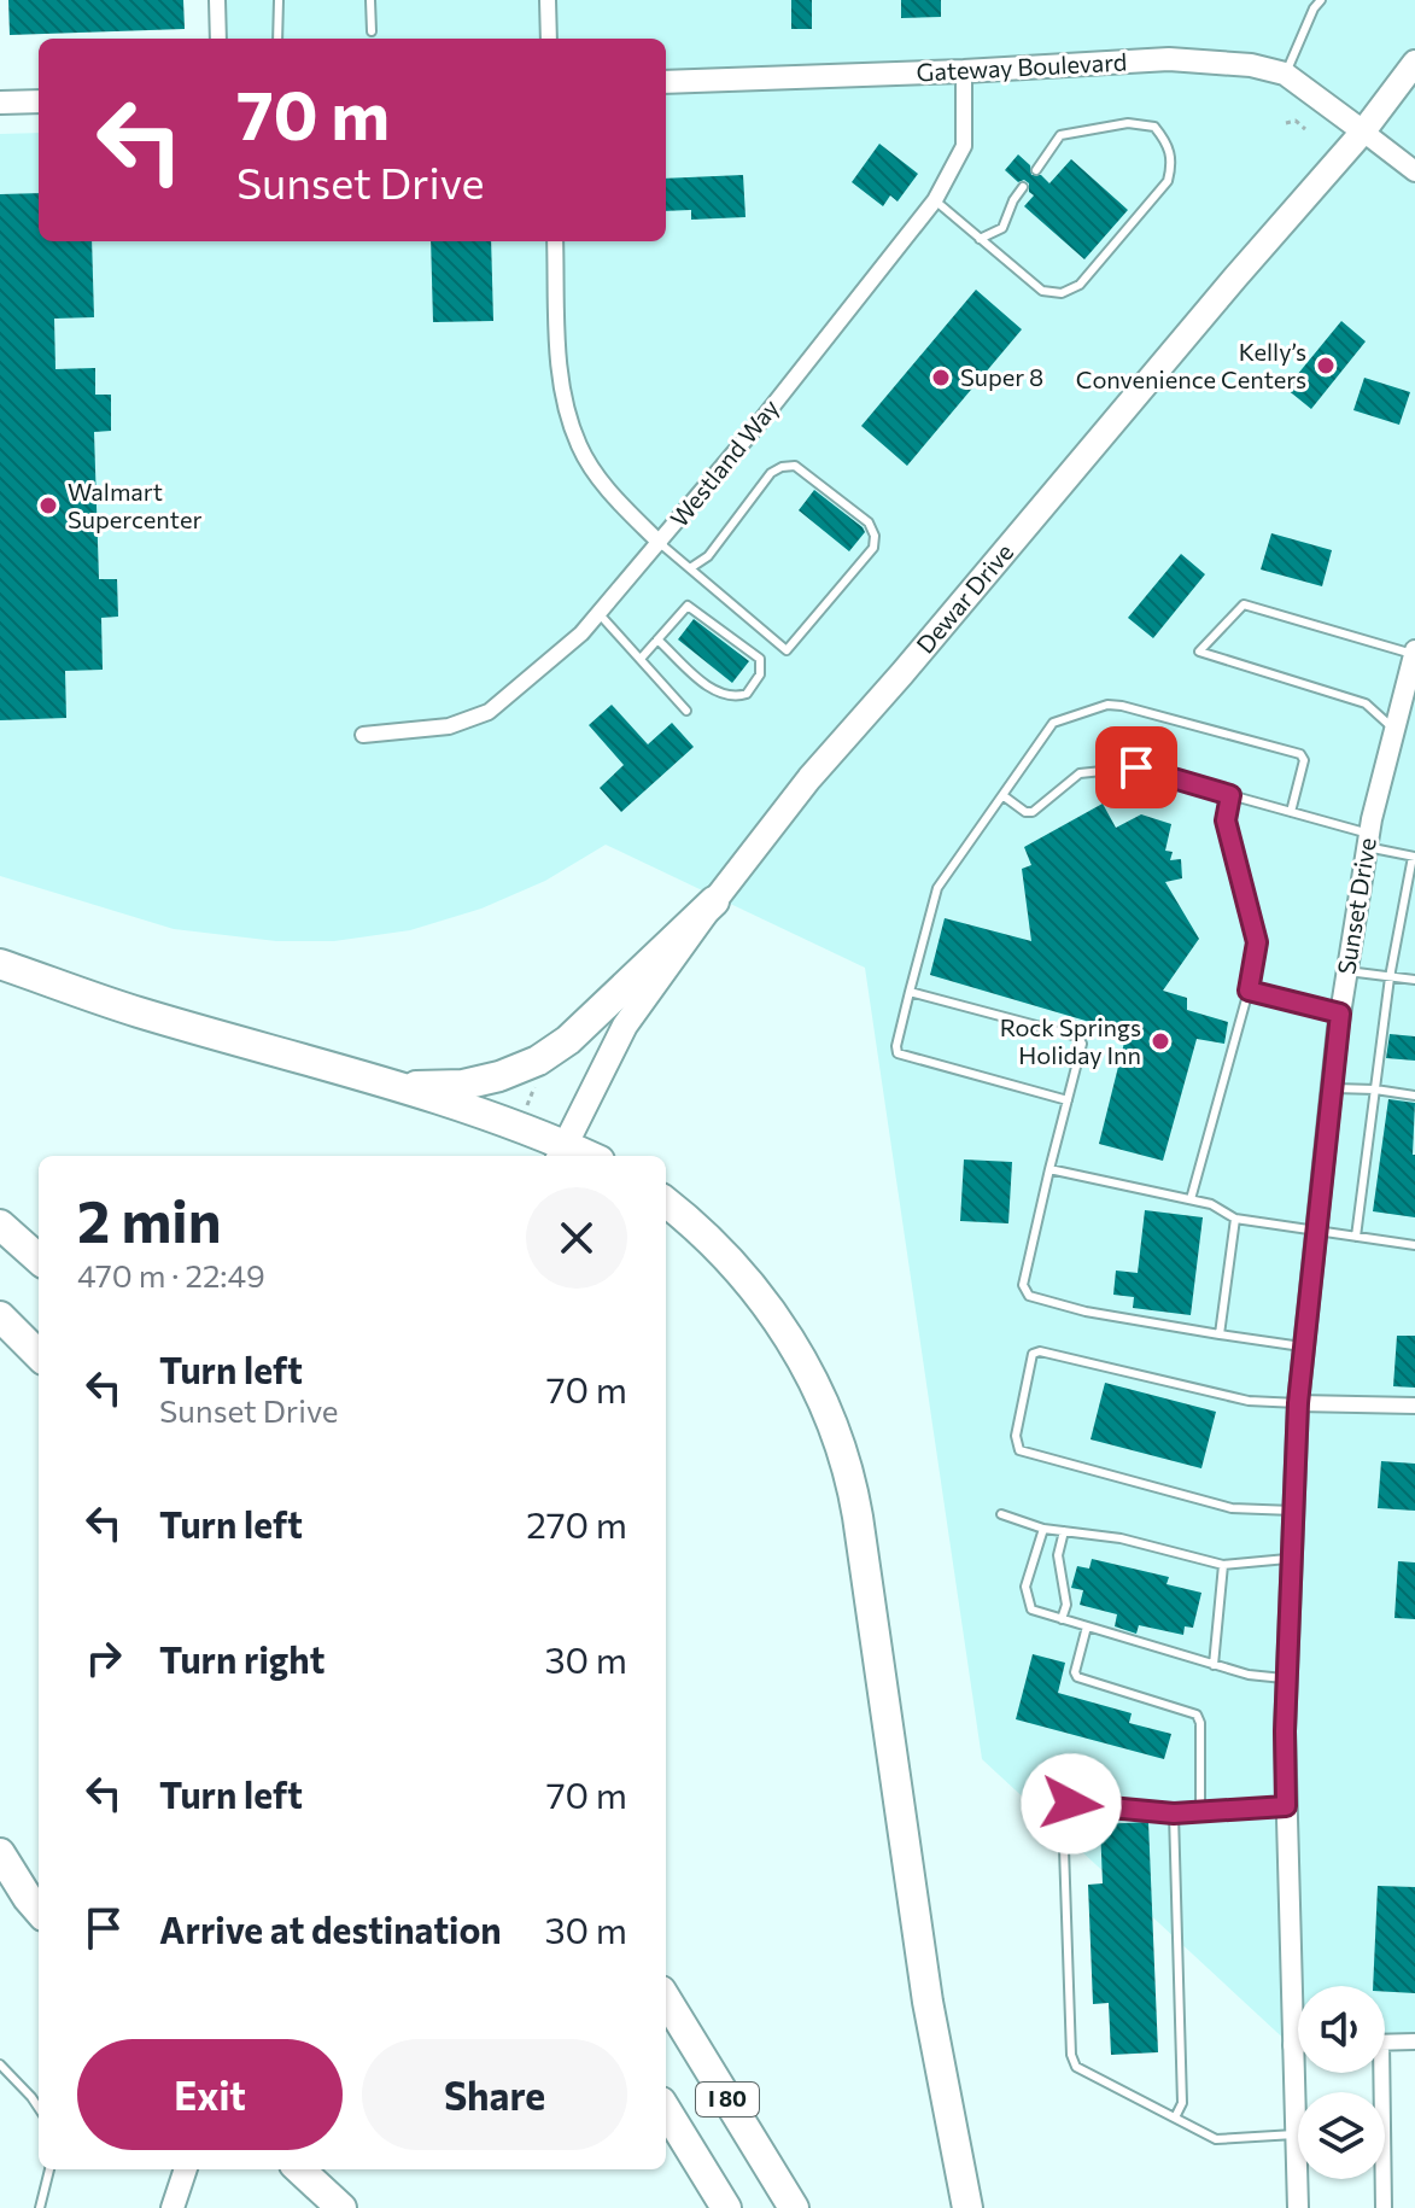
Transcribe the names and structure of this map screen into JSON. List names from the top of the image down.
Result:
{
  "streets": {
    "highway": ["I 80"],
    "main road": ["Gateway Boulevard", "Dewar Drive"],
    "street": ["Westland Way", "Sunset Drive"]
  },
  "crossings": [
    ["Gateway Boulevard", "Westland Way"],
    ["Gateway Boulevard", "Dewar Drive"]
  ],
  "places": [
    "Kelly’s Convenience Centers",
    "Super 8",
    "Walmart Supercenter",
    "Rock Springs Holiday Inn"
  ],
  "page": {
    "turn": ["70 m", "Sunset Drive"],
    "heading": ["2 min", "470 m · 22:49"],
    "list": [
      {
        "name": "Turn left",
        "note": "Sunset Drive",
        "value": "70 m"
      },
      {
        "name": "Turn left",
        "value": "270 m"
      },
      {
        "name": "Turn right",
        "value": "30 m"
      },
      {
        "name": "Turn left",
        "value": "70 m"
      },
      {
        "name": "Arrive at destination",
        "value": "30 m"
      }
    ],
    "buttons": ["Exit", "Share"]
  }
}
